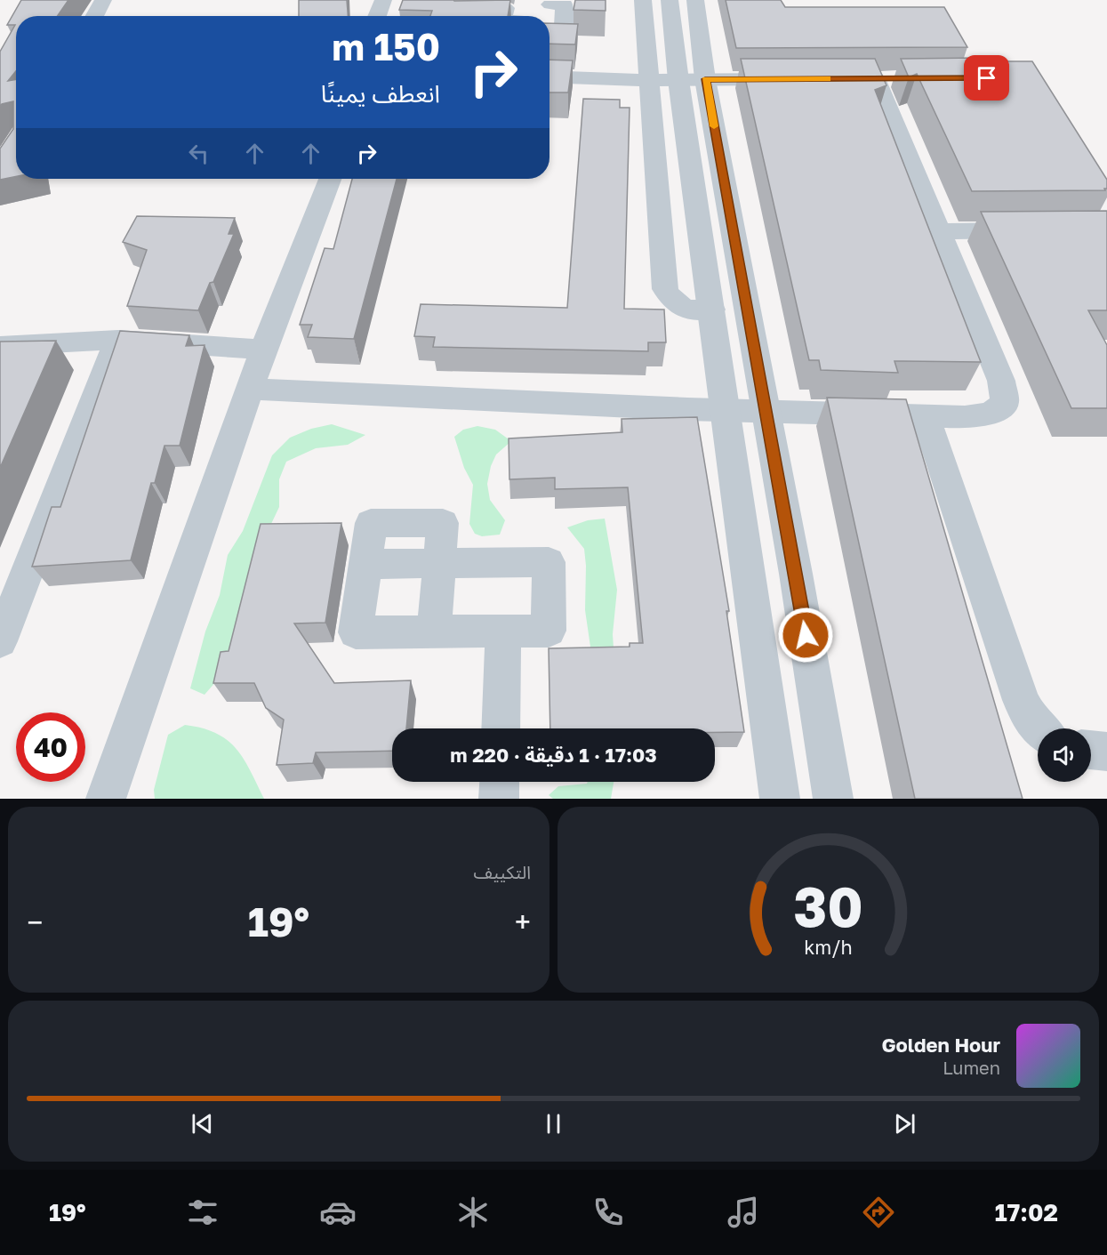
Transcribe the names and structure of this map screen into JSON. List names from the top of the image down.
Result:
{
  "page": {
    "turn": ["150 m", "انعطف يمينًا"],
    "limit": "40",
    "trip": "17:03 · 1 دقيقة · 220 m",
    "tile": "التكييف",
    "heat": ["−", "19°", "+"],
    "song": ["Golden Hour", "Lumen"],
    "tabs": ["17:02", "19°"],
    "gauge": ["30", "km/h"]
  }
}
